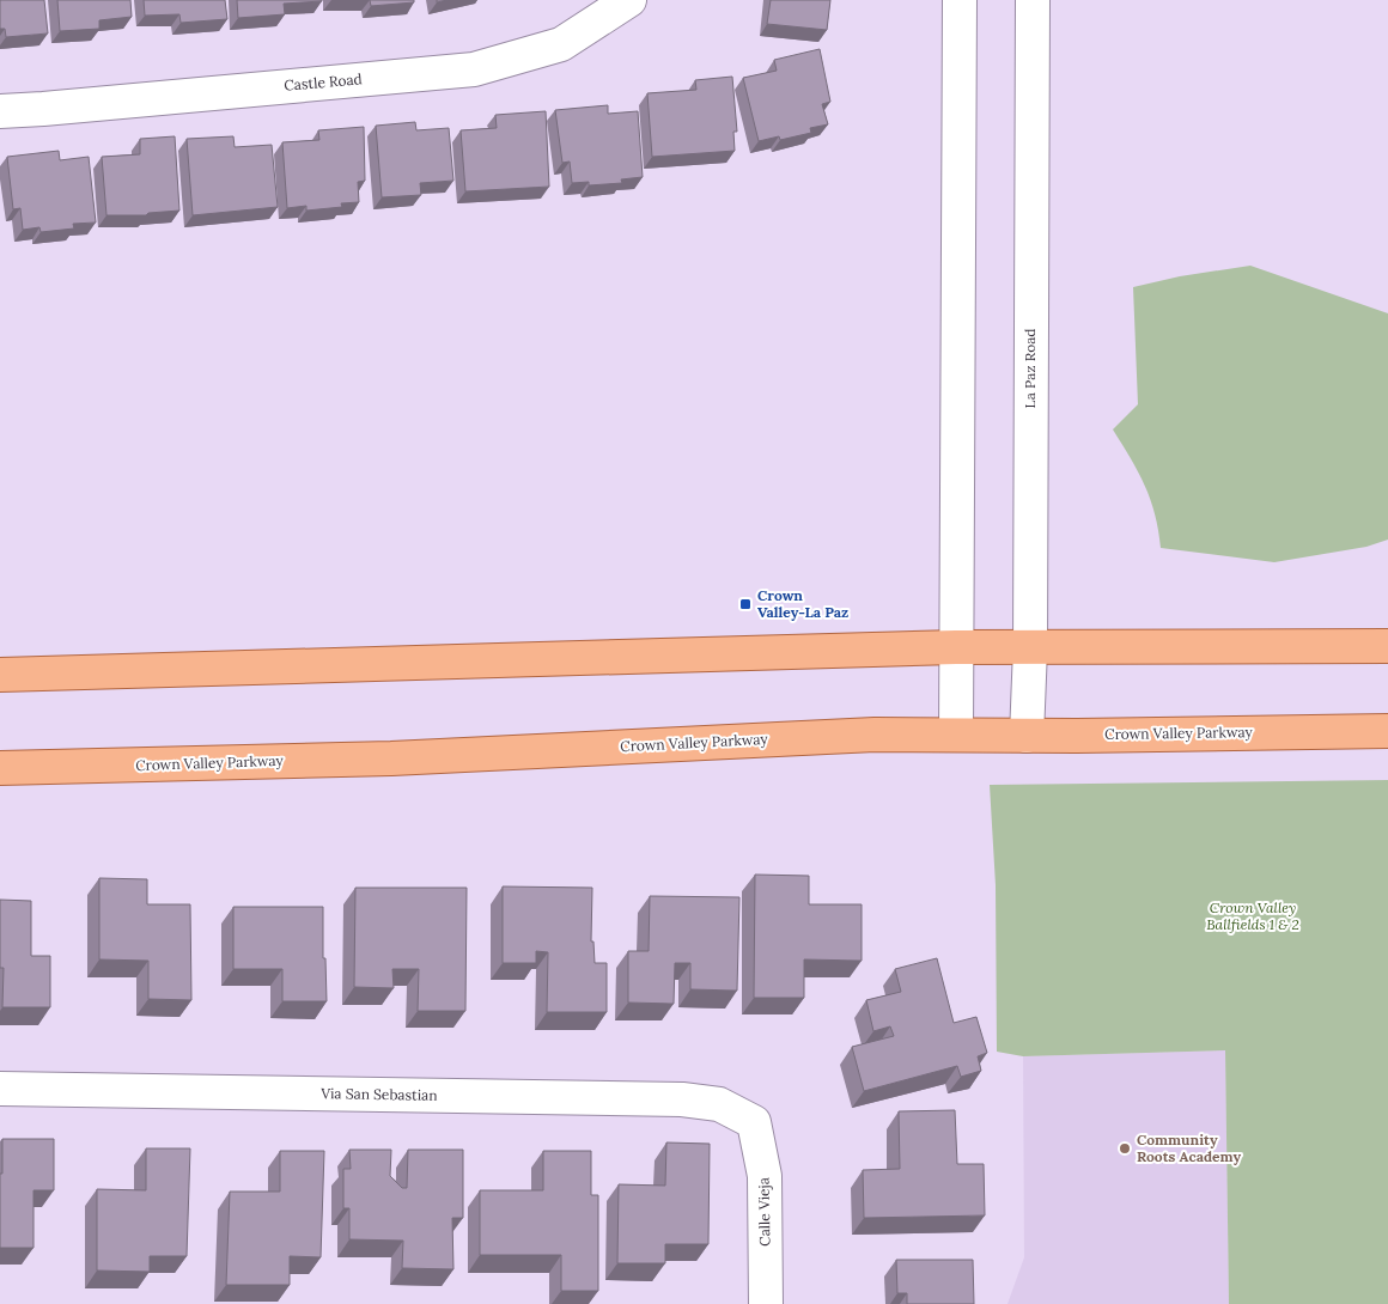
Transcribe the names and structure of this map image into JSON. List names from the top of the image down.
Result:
{
  "streets": {
    "main road": ["Crown Valley Parkway"],
    "street": [
      "Castle Road",
      "La Paz Road",
      "Via San Sebastian",
      "Calle Vieja"
    ]
  },
  "crossings": [
    ["La Paz Road", "Crown Valley Parkway"],
    ["Via San Sebastian", "Calle Vieja"]
  ],
  "parks": ["Crown Valley Ballfields 1 & 2"],
  "places": {
    "transit": ["Crown Valley-La Paz"],
    "other": ["Community Roots Academy"]
  }
}
